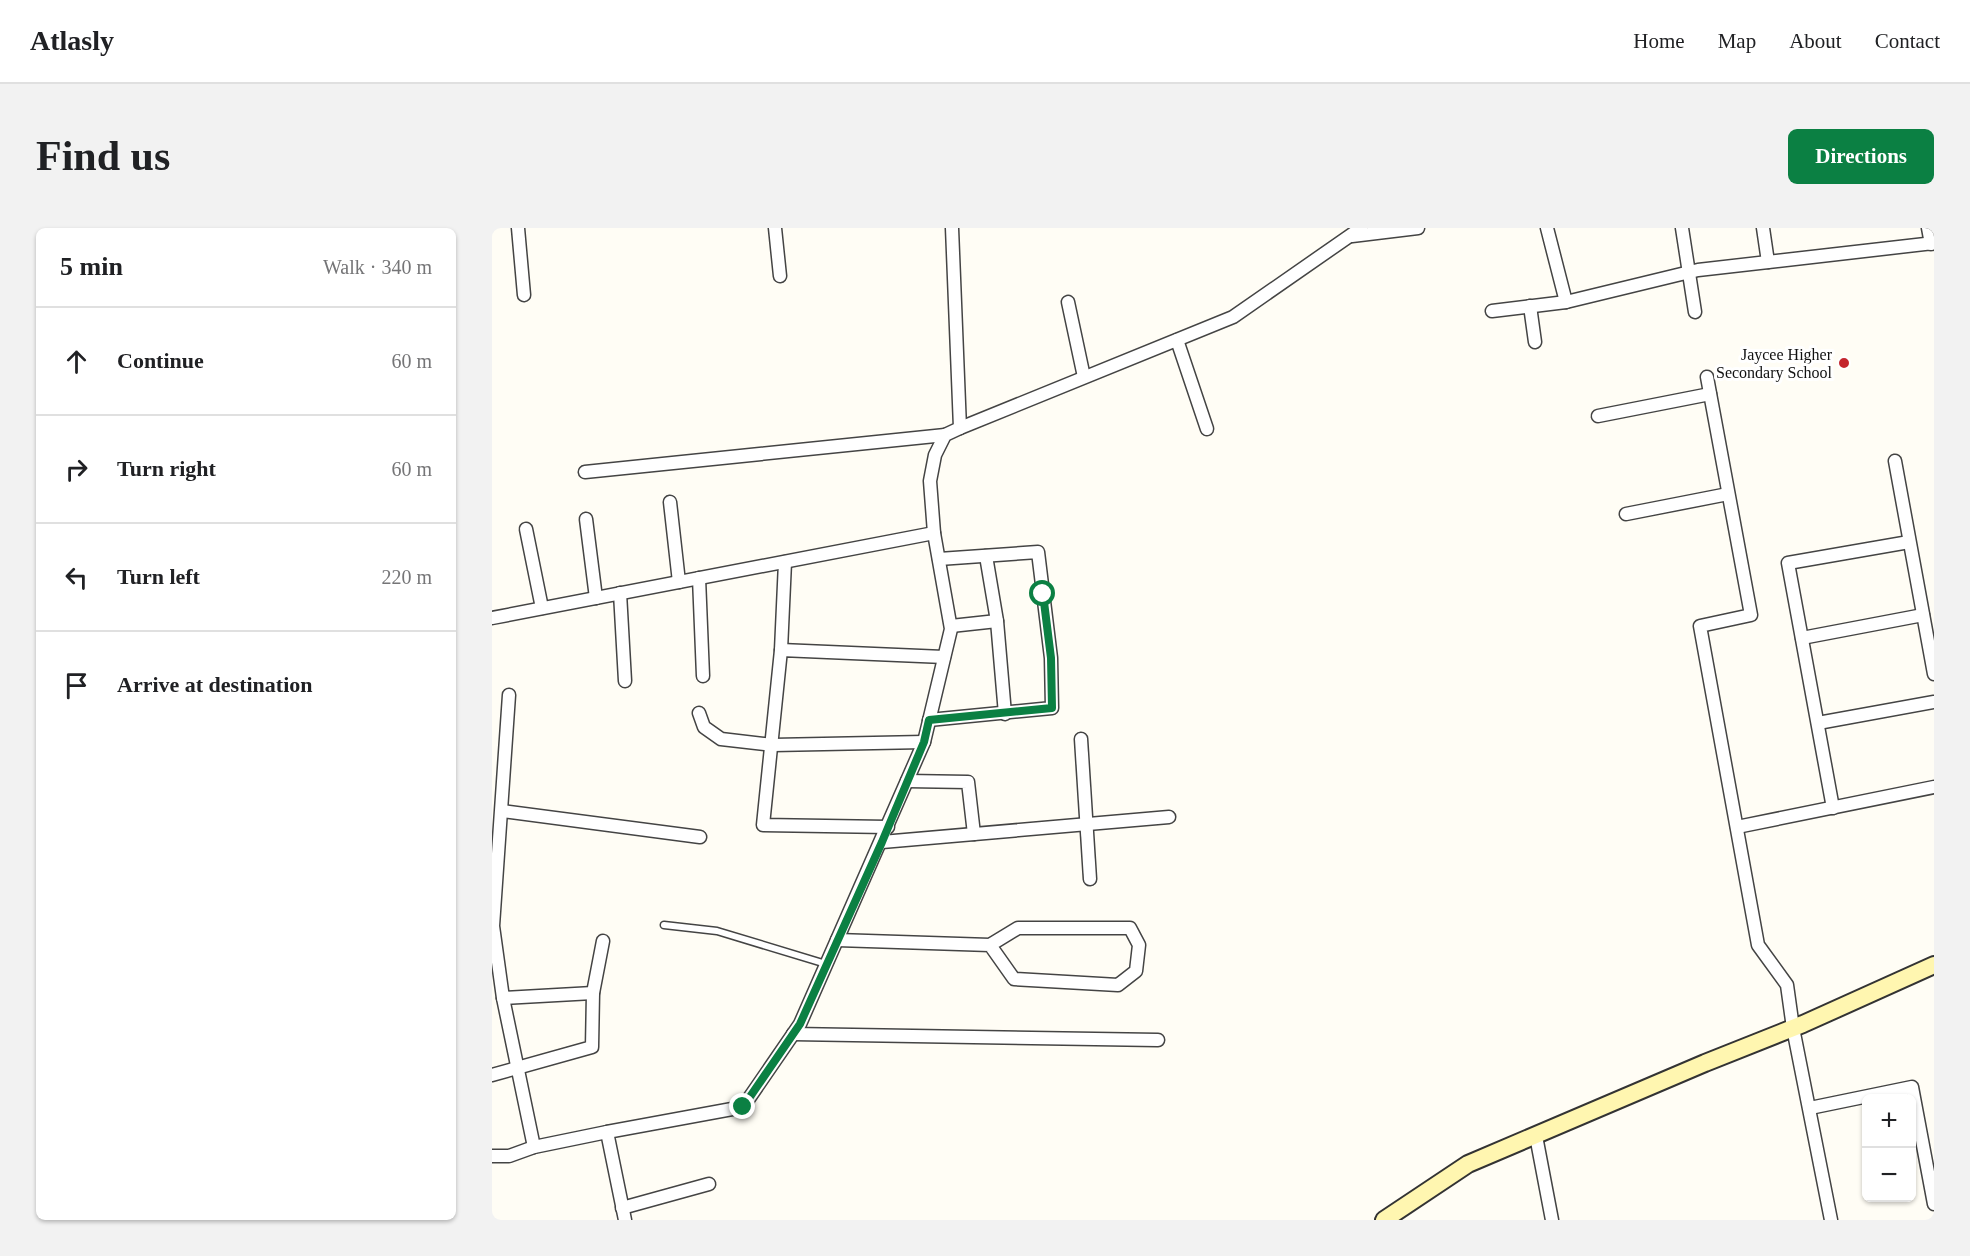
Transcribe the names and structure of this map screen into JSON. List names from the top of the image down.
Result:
{
  "places": ["Jaycee Higher Secondary School"],
  "page": {
    "header": "Atlasly",
    "nav": [
      "Home",
      "Map",
      "About",
      "Contact"
    ],
    "buttons": "Directions",
    "title": "Find us",
    "heading": ["5 min", "Walk · 340 m"],
    "list": [
      ["Continue", "60 m"],
      ["Turn right", "60 m"],
      ["Turn left", "220 m"],
      "Arrive at destination"
    ],
    "map_buttons": ["+", "−"]
  }
}
